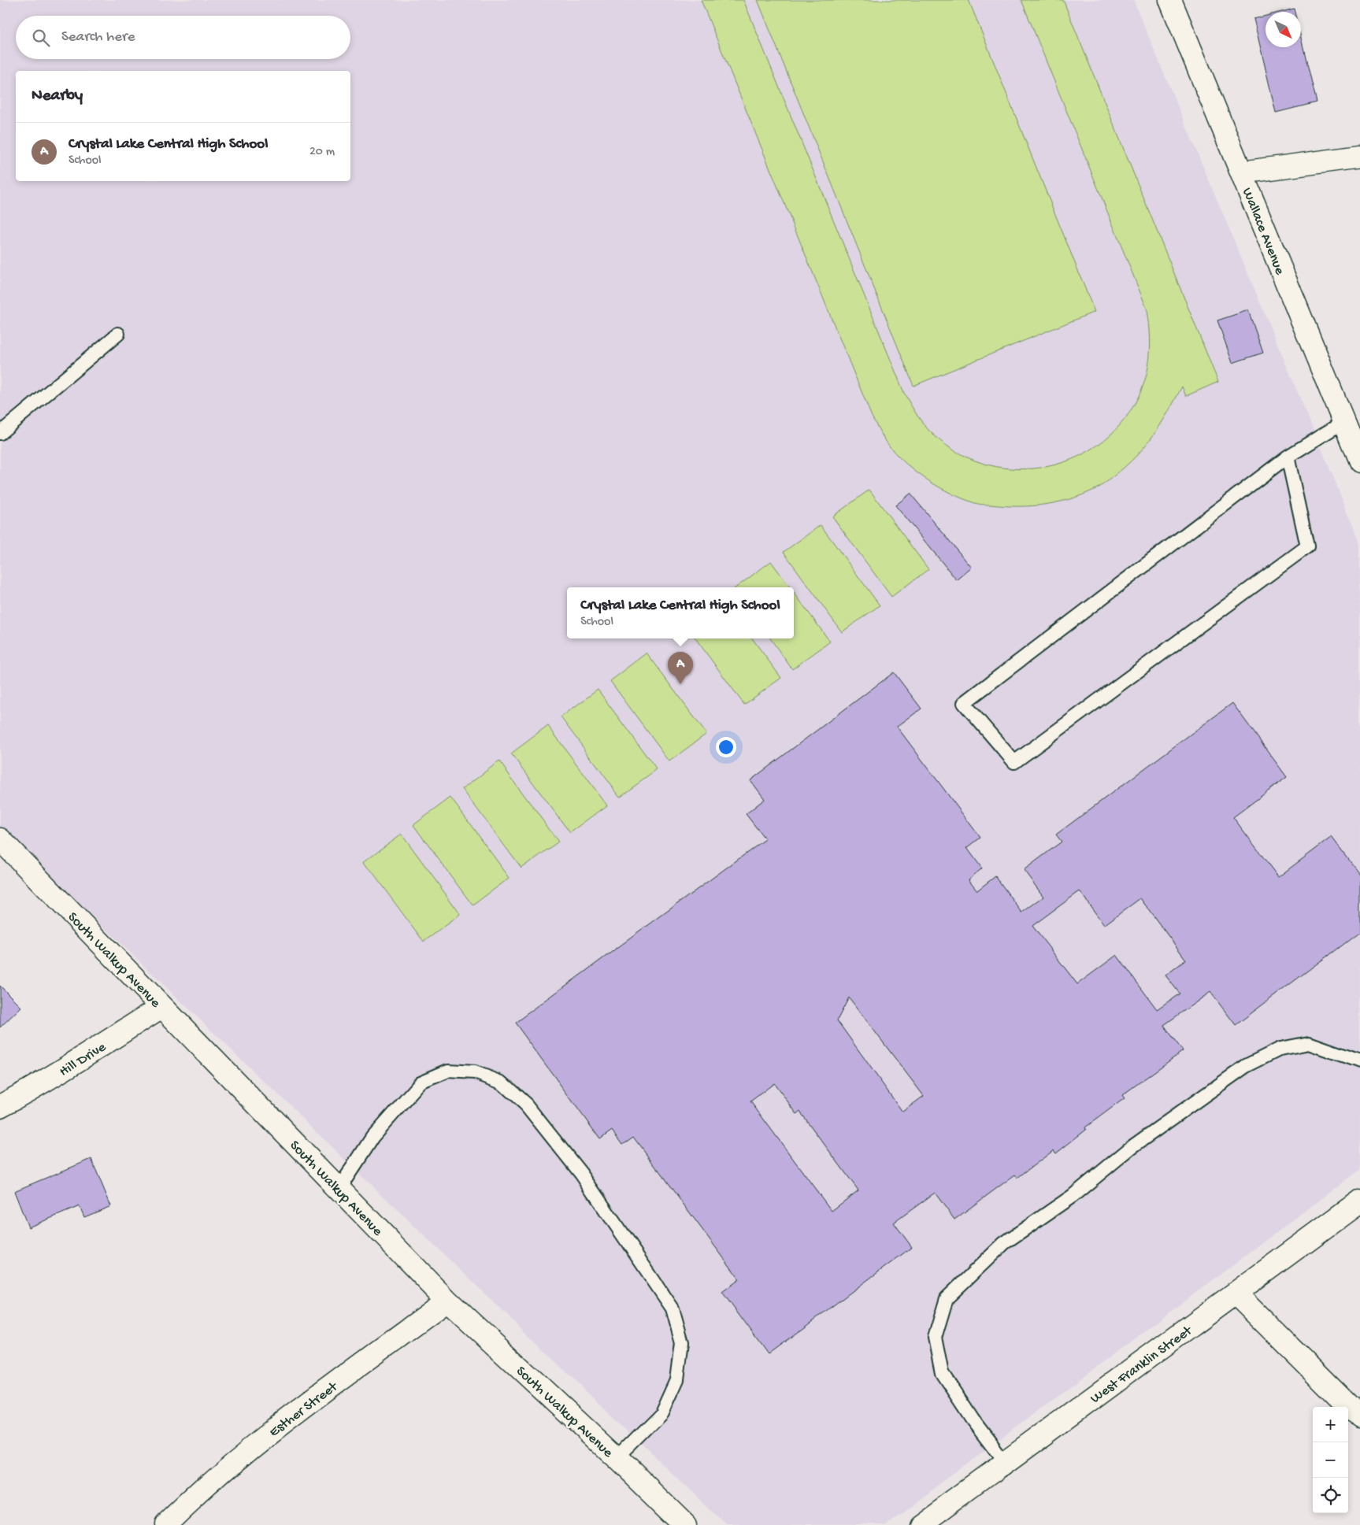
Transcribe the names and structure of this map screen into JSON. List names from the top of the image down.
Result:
{
  "streets": {
    "street": [
      "Wallace Avenue",
      "South Walkup Avenue",
      "Hill Drive",
      "West Franklin Street",
      "Esther Street"
    ]
  },
  "crossings": [
    ["South Walkup Avenue", "Hill Drive"],
    ["South Walkup Avenue", "Esther Street"]
  ],
  "north": "bottom right",
  "page": {
    "search": "Search here",
    "heading": "Nearby",
    "list": [
      {
        "mark": "A",
        "name": "Crystal Lake Central High School",
        "note": "School",
        "value": "20 m"
      }
    ],
    "popup": ["Crystal Lake Central High School", "School"],
    "pins": "A",
    "map_buttons": ["+", "−"]
  }
}
